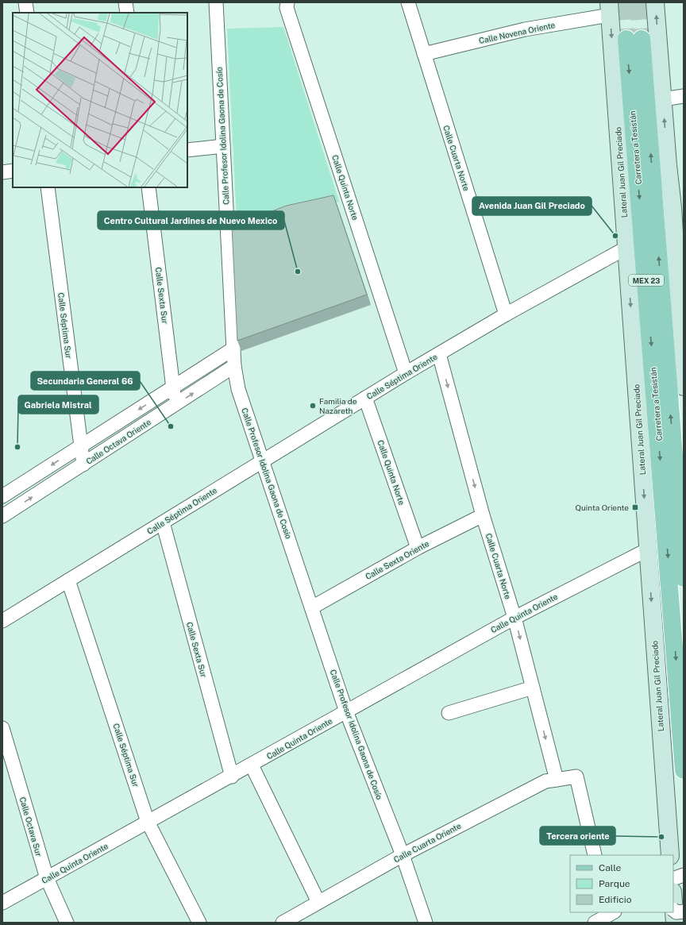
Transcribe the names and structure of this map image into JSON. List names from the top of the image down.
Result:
{
  "streets": {
    "main road": ["Carretera a Tesistán", "Lateral Juan Gil Preciado", "MEX 23"],
    "street": [
      "Calle Novena Oriente",
      "Calle Profesor Idolina Gaona de Cosío",
      "Calle Cuarta Norte",
      "Calle Quinta Norte",
      "Calle Sexta Sur",
      "Calle Séptima Sur",
      "Calle Séptima Oriente",
      "Calle Octava Oriente",
      "Calle Sexta Oriente",
      "Calle Quinta Oriente",
      "Calle Octava Sur",
      "Calle Cuarta Oriente"
    ]
  },
  "crossings": [
    ["Calle Novena Oriente", "Calle Cuarta Norte"],
    ["Calle Novena Oriente", "Lateral Juan Gil Preciado"],
    ["Calle Profesor Idolina Gaona de Cosío", "Calle Séptima Oriente"],
    ["Calle Profesor Idolina Gaona de Cosío", "Calle Octava Oriente"],
    ["Calle Profesor Idolina Gaona de Cosío", "Calle Sexta Oriente"],
    ["Calle Profesor Idolina Gaona de Cosío", "Calle Quinta Oriente"],
    ["Calle Profesor Idolina Gaona de Cosío", "Calle Cuarta Oriente"],
    ["Calle Cuarta Norte", "Calle Séptima Oriente"],
    ["Calle Cuarta Norte", "Calle Sexta Oriente"],
    ["Calle Cuarta Norte", "Calle Quinta Oriente"],
    ["Calle Cuarta Norte", "Calle Cuarta Oriente"],
    ["Lateral Juan Gil Preciado", "Calle Séptima Oriente"],
    ["Lateral Juan Gil Preciado", "Calle Quinta Oriente"],
    ["Calle Quinta Norte", "Calle Séptima Oriente"],
    ["Calle Quinta Norte", "Calle Sexta Oriente"],
    ["Calle Sexta Sur", "Calle Séptima Oriente"],
    ["Calle Sexta Sur", "Calle Octava Oriente"],
    ["Calle Sexta Sur", "Calle Quinta Oriente"],
    ["Calle Séptima Sur", "Calle Séptima Oriente"],
    ["Calle Séptima Sur", "Calle Octava Oriente"],
    ["Calle Séptima Sur", "Calle Quinta Oriente"],
    ["Calle Quinta Oriente", "Calle Octava Sur"]
  ],
  "one_way": ["Calle Cuarta Norte"],
  "places": {
    "other": [
      "Avenida Juan Gil Preciado",
      "Centro Cultural Jardines de Nuevo Mexico",
      "Familia de Nazareth",
      "Secundaria General 66",
      "Gabriela Mistral",
      "Tercera oriente"
    ],
    "transit": ["Quinta Oriente"]
  },
  "legend": ["Calle", "Parque", "Edificio"]
}
